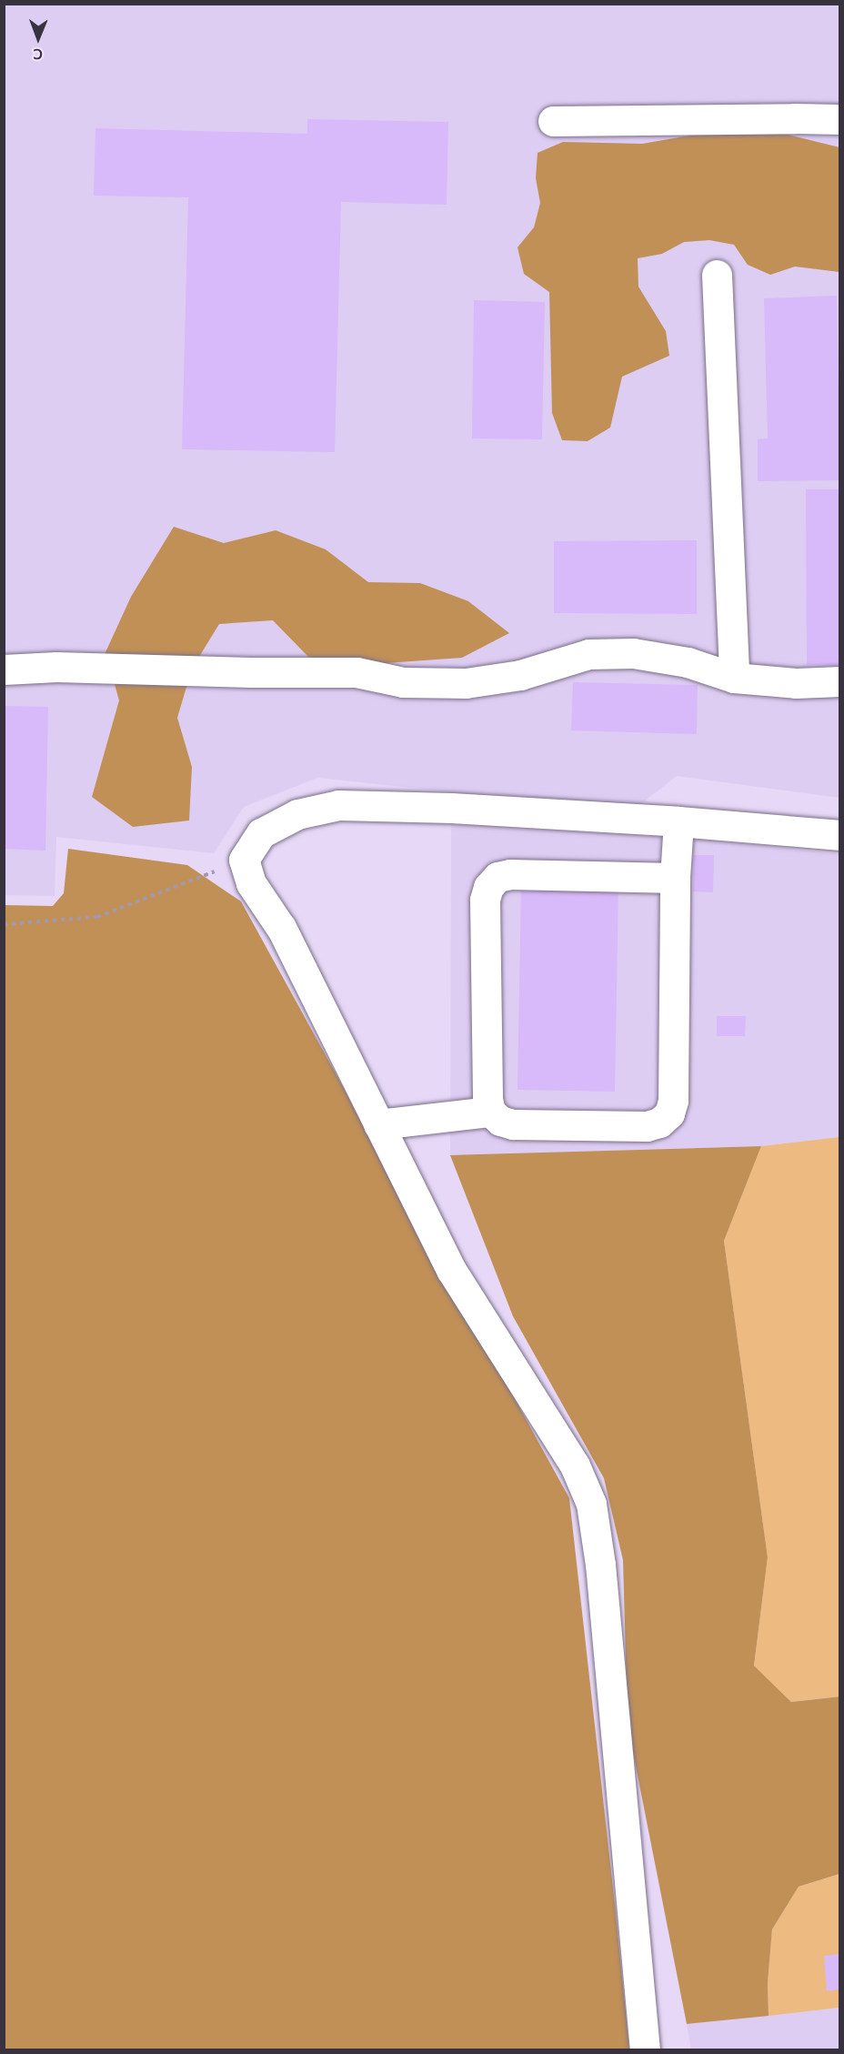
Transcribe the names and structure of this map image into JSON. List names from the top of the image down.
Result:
{
  "north": "bottom"
}
